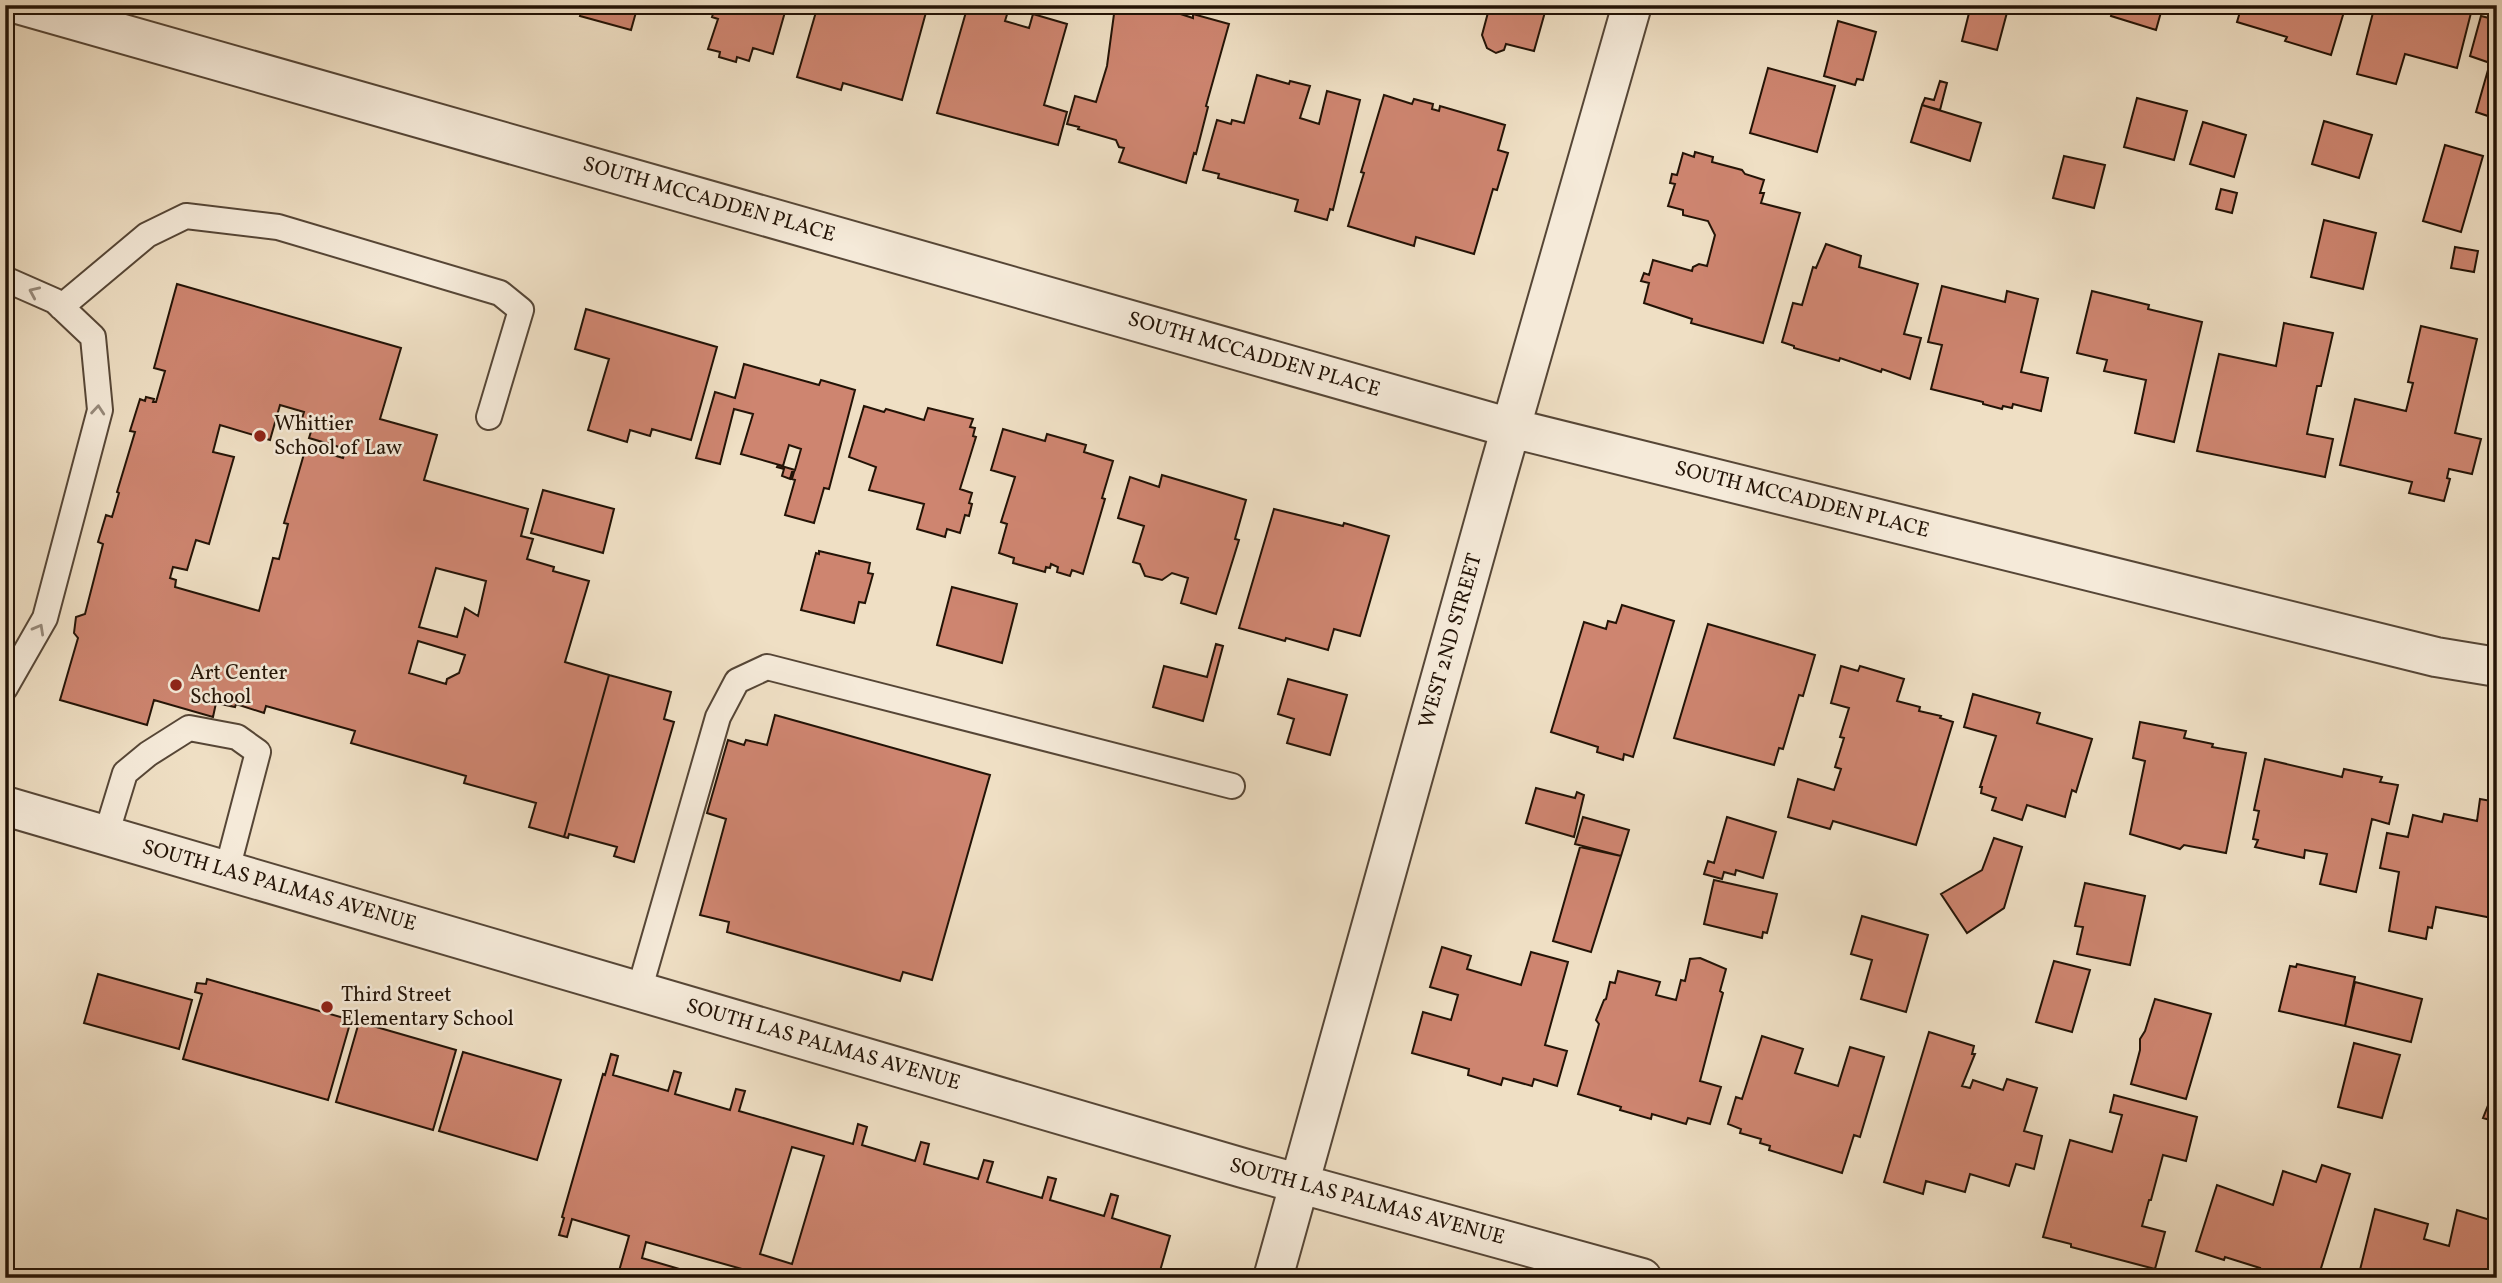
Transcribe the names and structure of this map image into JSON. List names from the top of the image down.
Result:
{
  "streets": {
    "street": ["SOUTH MCCADDEN PLACE", "WEST 2ND STREET", "SOUTH LAS PALMAS AVENUE"]
  },
  "crossings": [
    ["SOUTH MCCADDEN PLACE", "WEST 2ND STREET"],
    ["WEST 2ND STREET", "SOUTH LAS PALMAS AVENUE"]
  ],
  "places": ["Whittier School of Law", "Art Center School", "Third Street Elementary School"]
}
